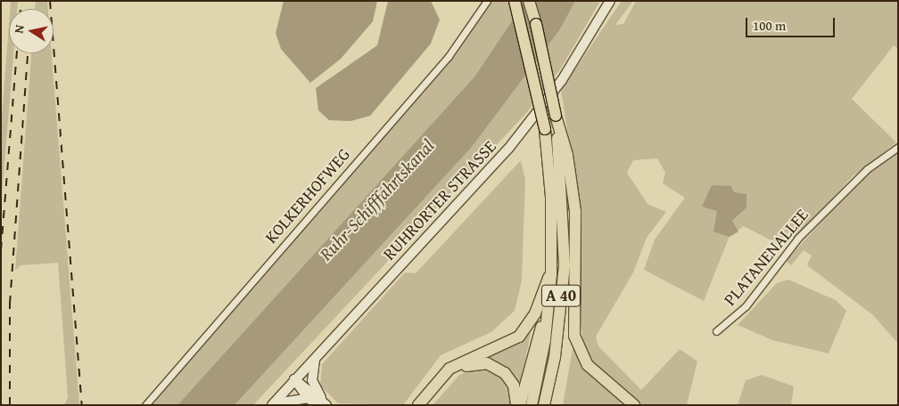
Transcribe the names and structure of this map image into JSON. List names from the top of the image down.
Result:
{
  "streets": {
    "highway": ["A 40"],
    "main road": ["RUHRORTER STRASSE"],
    "street": ["KOLKERHOFWEG", "PLATANENALLEE"]
  },
  "water": ["Ruhr-Schifffahrtskanal"],
  "scale_bar": "100 m",
  "north": "left"
}
